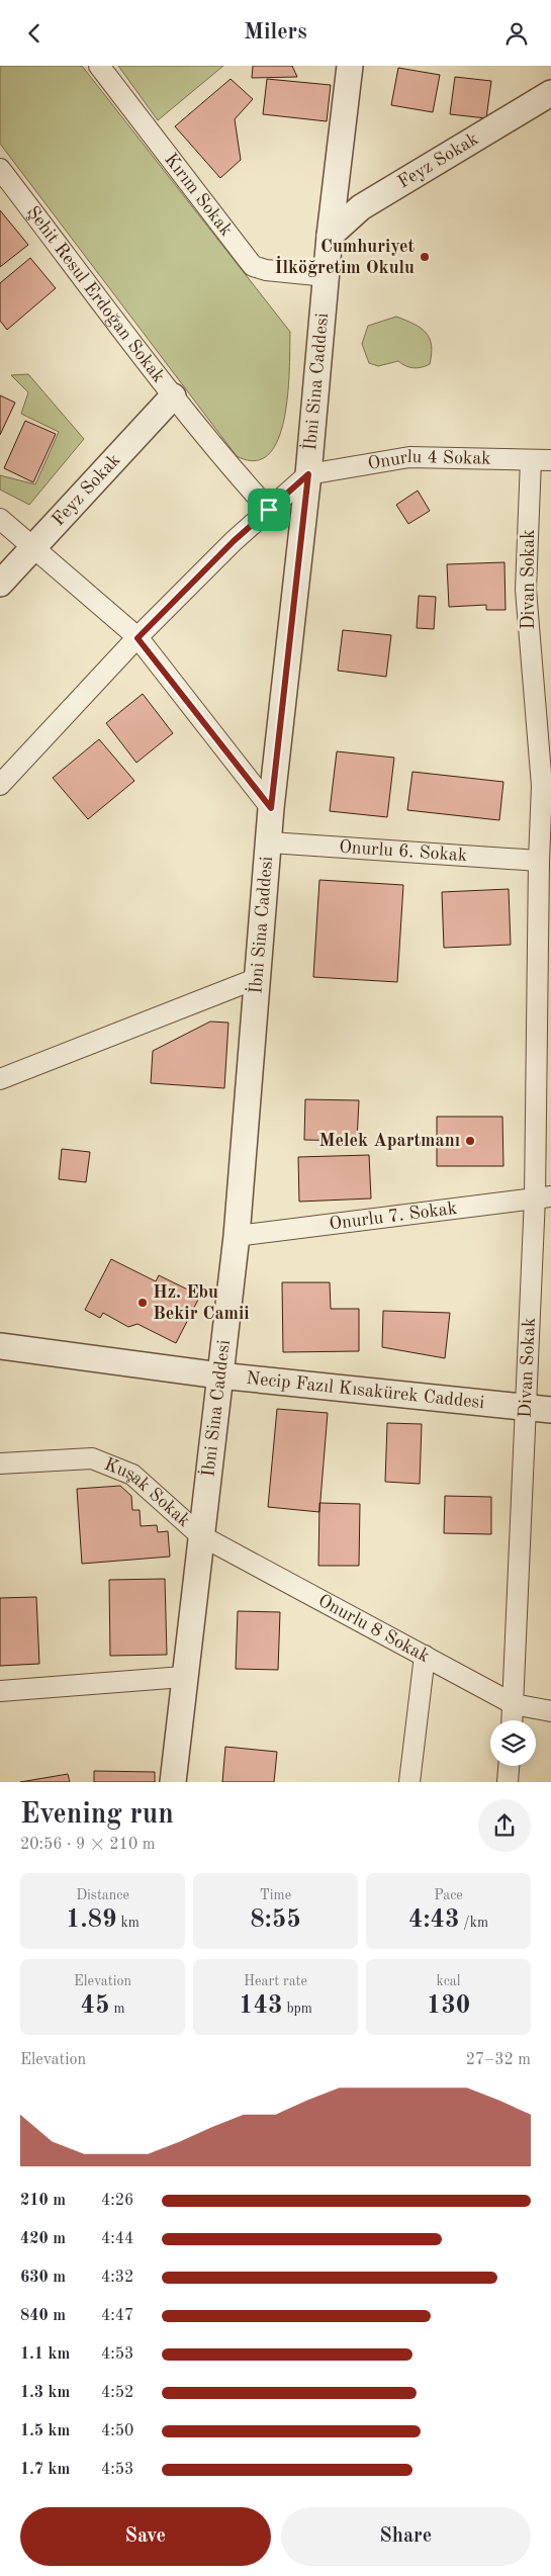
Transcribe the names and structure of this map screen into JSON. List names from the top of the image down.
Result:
{
  "streets": {
    "street": [
      "Feyz Sokak",
      "Kırım Sokak",
      "Şehit Resul Erdoğan Sokak",
      "İbni Sina Caddesi",
      "Onurlu 4 Sokak",
      "Divan Sokak",
      "Onurlu 6. Sokak",
      "Onurlu 7. Sokak",
      "Necip Fazıl Kısakürek Caddesi",
      "Kuşak Sokak",
      "Onurlu 8 Sokak"
    ]
  },
  "crossings": [
    ["Feyz Sokak", "Şehit Resul Erdoğan Sokak"],
    ["Feyz Sokak", "İbni Sina Caddesi"],
    ["Kırım Sokak", "İbni Sina Caddesi"],
    ["İbni Sina Caddesi", "Onurlu 4 Sokak"],
    ["İbni Sina Caddesi", "Onurlu 6. Sokak"],
    ["İbni Sina Caddesi", "Onurlu 7. Sokak"],
    ["İbni Sina Caddesi", "Necip Fazıl Kısakürek Caddesi"],
    ["İbni Sina Caddesi", "Kuşak Sokak"],
    ["İbni Sina Caddesi", "Onurlu 8 Sokak"],
    ["Onurlu 4 Sokak", "Divan Sokak"],
    ["Divan Sokak", "Onurlu 6. Sokak"],
    ["Divan Sokak", "Onurlu 7. Sokak"],
    ["Divan Sokak", "Necip Fazıl Kısakürek Caddesi"],
    ["Divan Sokak", "Onurlu 8 Sokak"],
    ["Kuşak Sokak", "Onurlu 8 Sokak"]
  ],
  "places": ["Cumhuriyet İlköğretim Okulu", "Melek Apartmanı", "Hz. Ebu Bekir Camii"],
  "page": {
    "header": "Milers",
    "heading": ["Evening run", "20:56 · 9 × 210 m"],
    "stats": [
      ["Distance", "1.89 km"],
      ["Time", "8:55"],
      ["Pace", "4:43 /km"],
      ["Elevation", "45 m"],
      ["Heart rate", "143 bpm"],
      ["kcal", "130"]
    ],
    "chart": ["Elevation", "27–32 m"],
    "list": [
      {
        "name": "210 m",
        "note": "4:26"
      },
      {
        "name": "420 m",
        "note": "4:44"
      },
      {
        "name": "630 m",
        "note": "4:32"
      },
      {
        "name": "840 m",
        "note": "4:47"
      },
      {
        "name": "1.1 km",
        "note": "4:53"
      },
      {
        "name": "1.3 km",
        "note": "4:52"
      },
      {
        "name": "1.5 km",
        "note": "4:50"
      },
      {
        "name": "1.7 km",
        "note": "4:53"
      }
    ],
    "buttons": ["Save", "Share"]
  }
}
